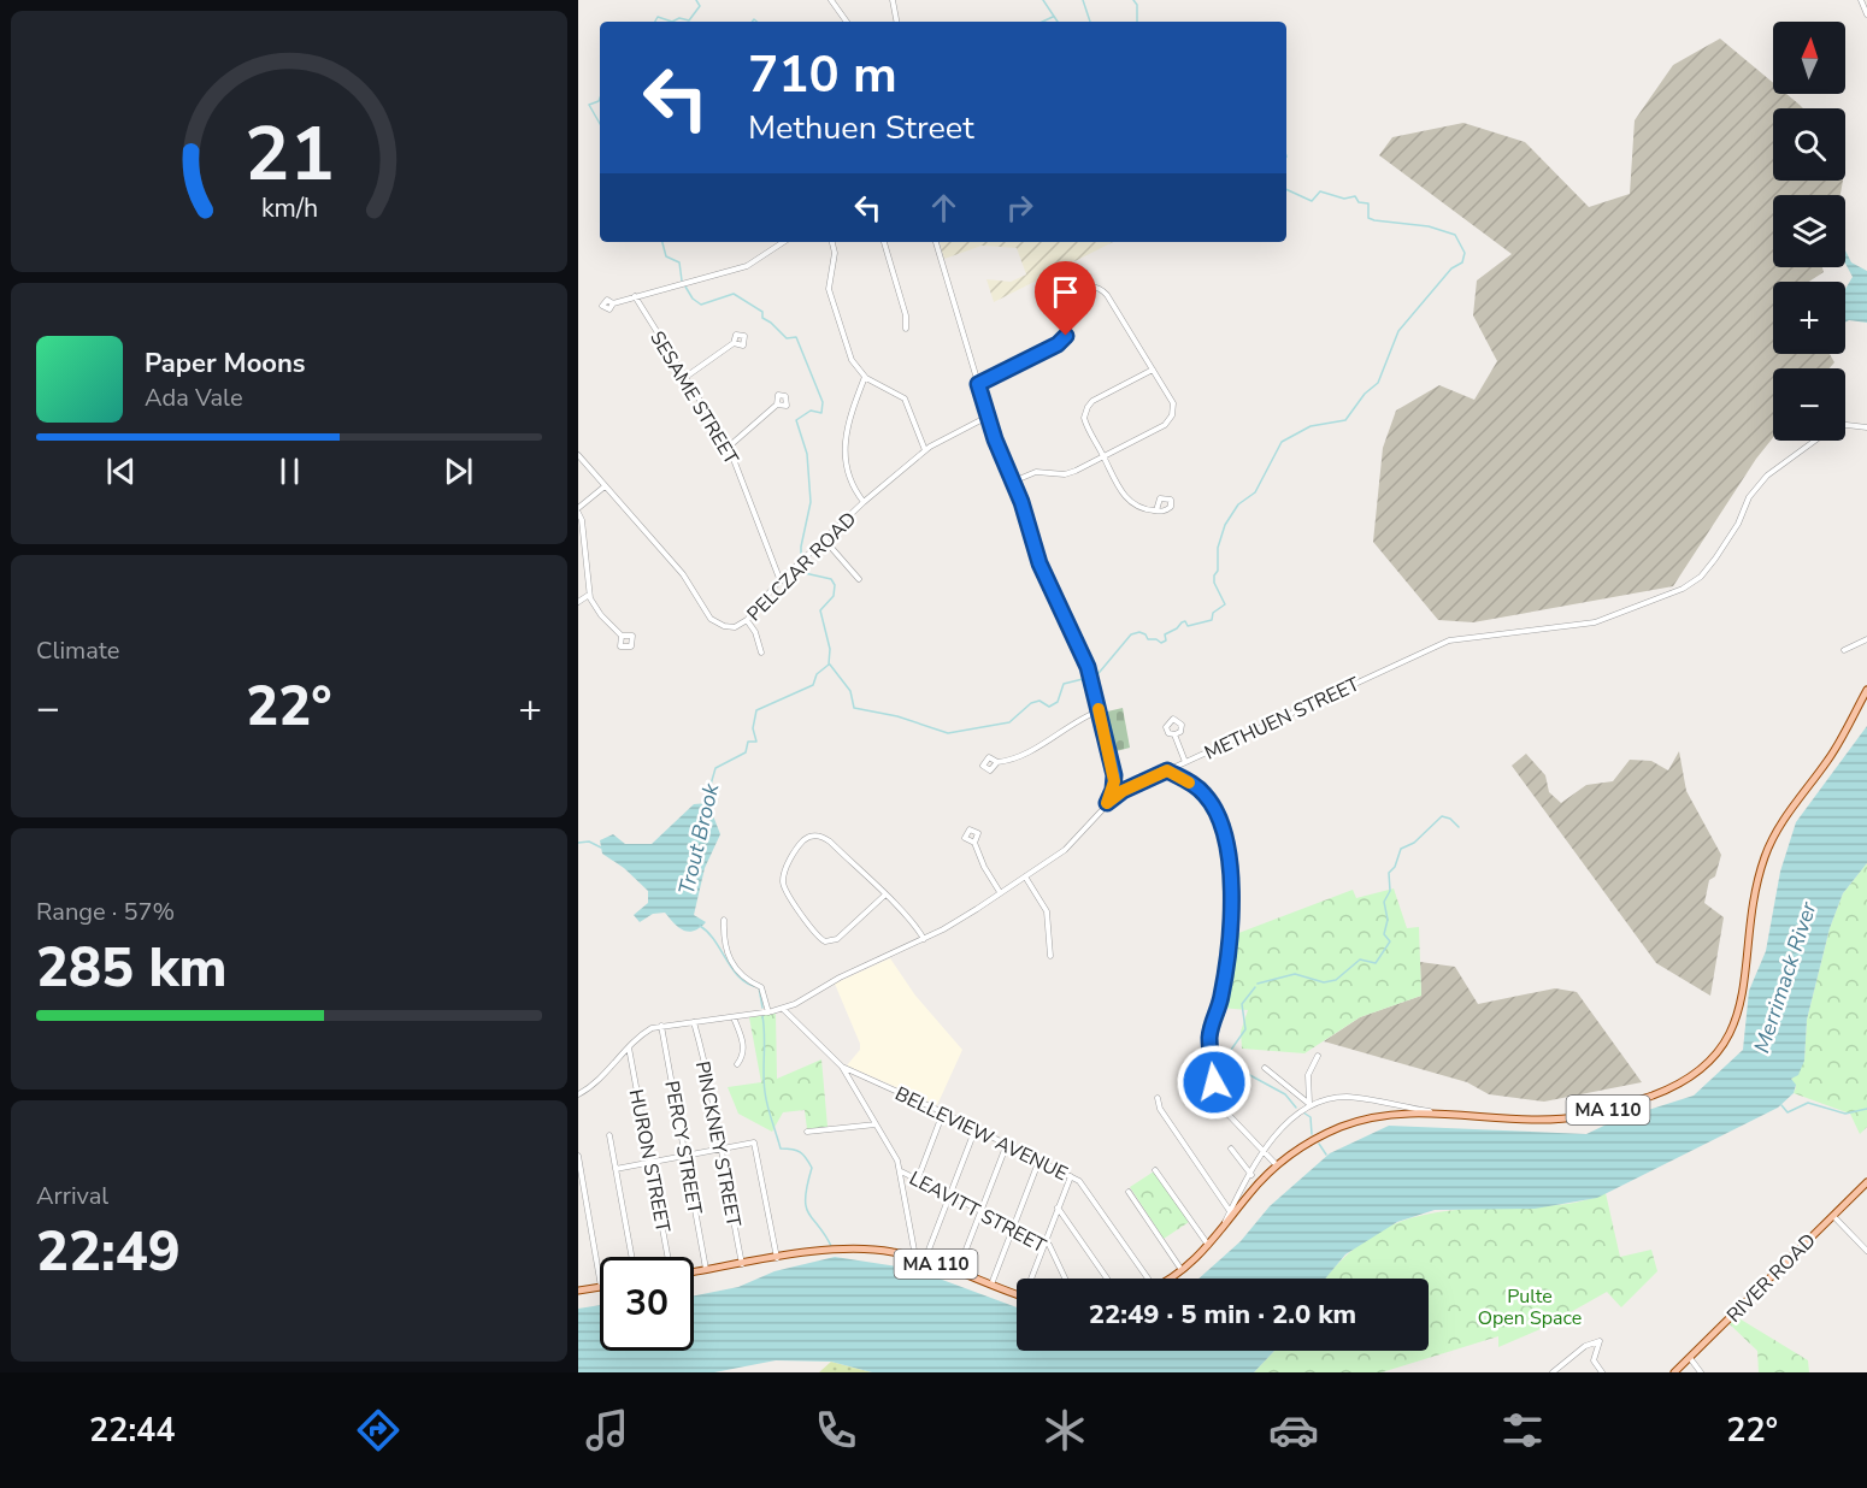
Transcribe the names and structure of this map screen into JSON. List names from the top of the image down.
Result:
{
  "streets": {
    "main road": ["MA 110", "RIVER ROAD"],
    "street": [
      "SESAME STREET",
      "PELCZAR ROAD",
      "METHUEN STREET",
      "BELLEVIEW AVENUE",
      "PINCKNEY STREET",
      "PERCY STREET",
      "HURON STREET",
      "LEAVITT STREET"
    ]
  },
  "crossings": [
    ["SESAME STREET", "PELCZAR ROAD"],
    ["METHUEN STREET", "PINCKNEY STREET"],
    ["METHUEN STREET", "PERCY STREET"],
    ["METHUEN STREET", "HURON STREET"],
    ["MA 110", "PINCKNEY STREET"],
    ["MA 110", "PERCY STREET"]
  ],
  "water": ["Trout Brook", "Merrimack River"],
  "parks": ["Pulte Open Space"],
  "north": "top",
  "page": {
    "map_buttons": ["+", "−"],
    "turn": ["710 m", "Methuen Street"],
    "song": ["Paper Moons", "Ada Vale"],
    "tile": [
      "Climate",
      ["Range · 57%", "285 km"],
      ["Arrival", "22:49"]
    ],
    "heat": ["−", "22°", "+"],
    "limit": "30",
    "trip": "22:49 · 5 min · 2.0 km",
    "tabs": ["22:44", "22°"],
    "gauge": ["21", "km/h"]
  }
}
